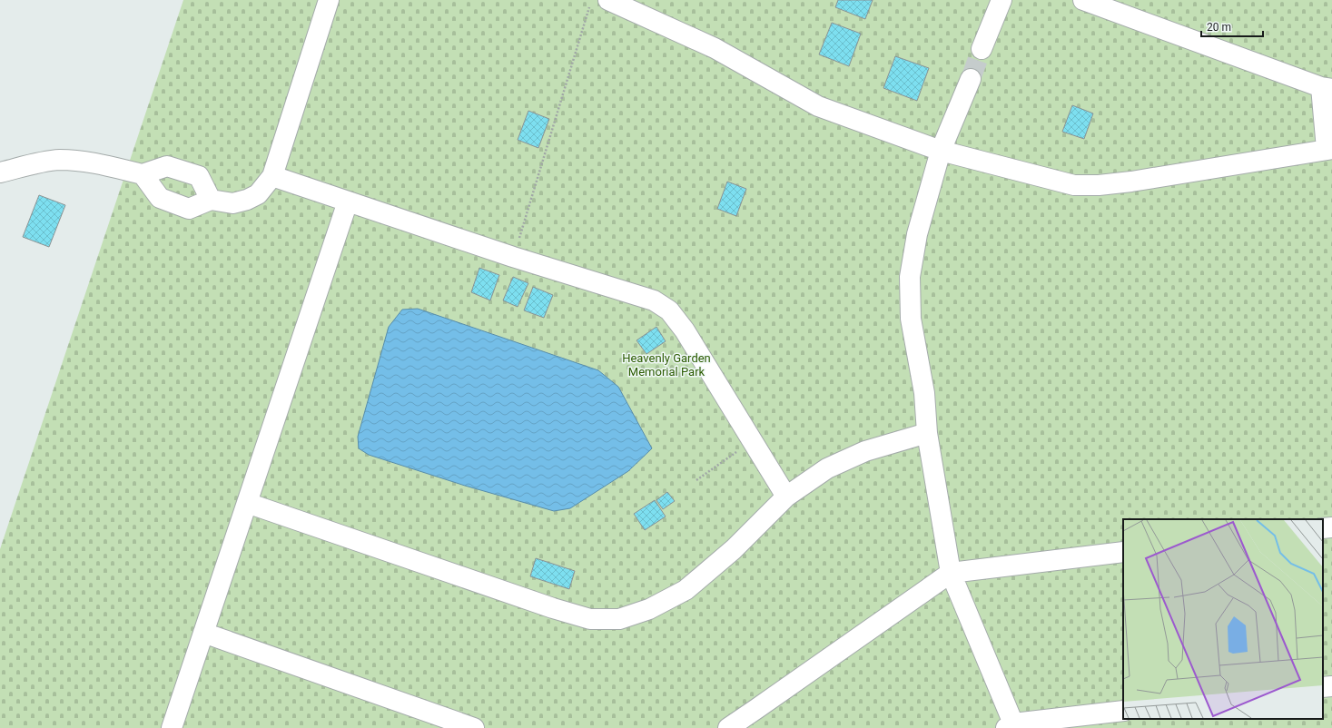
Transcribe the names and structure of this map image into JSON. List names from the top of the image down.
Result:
{
  "parks": ["Heavenly Garden Memorial Park"],
  "scale_bar": "20 m"
}
